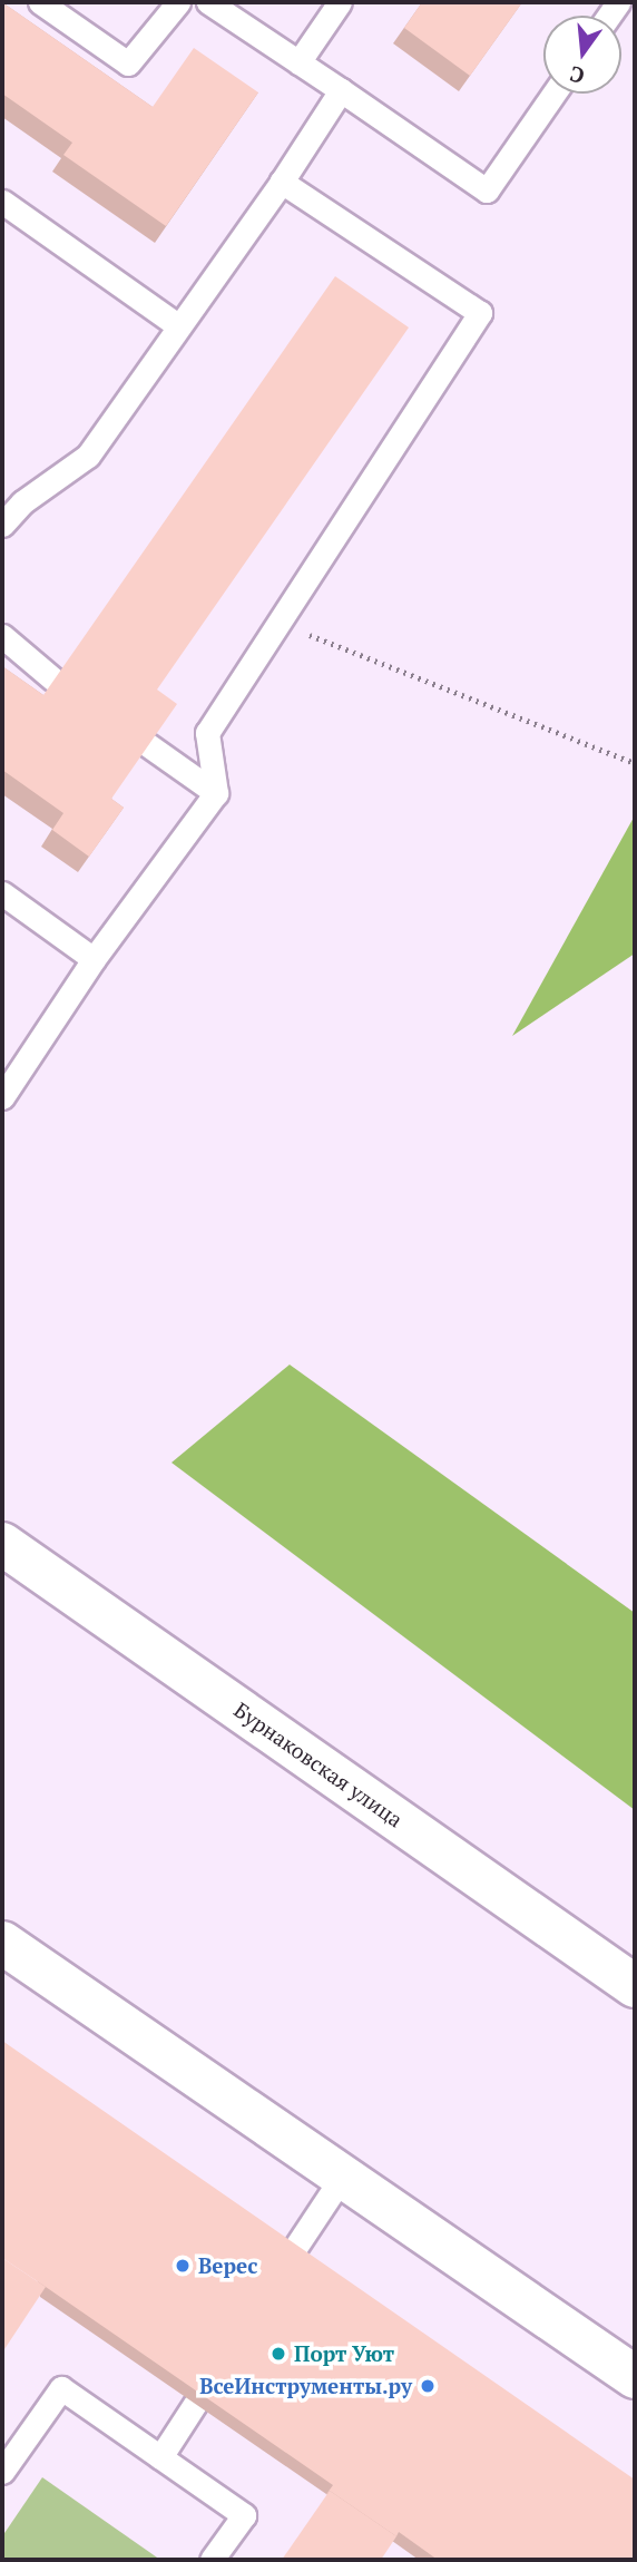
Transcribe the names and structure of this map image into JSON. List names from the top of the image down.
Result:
{
  "streets": {
    "main road": ["Бурнаковская улица"]
  },
  "places": ["Верес", "Порт Уют", "ВсеИнструменты.ру"],
  "north": "bottom"
}
